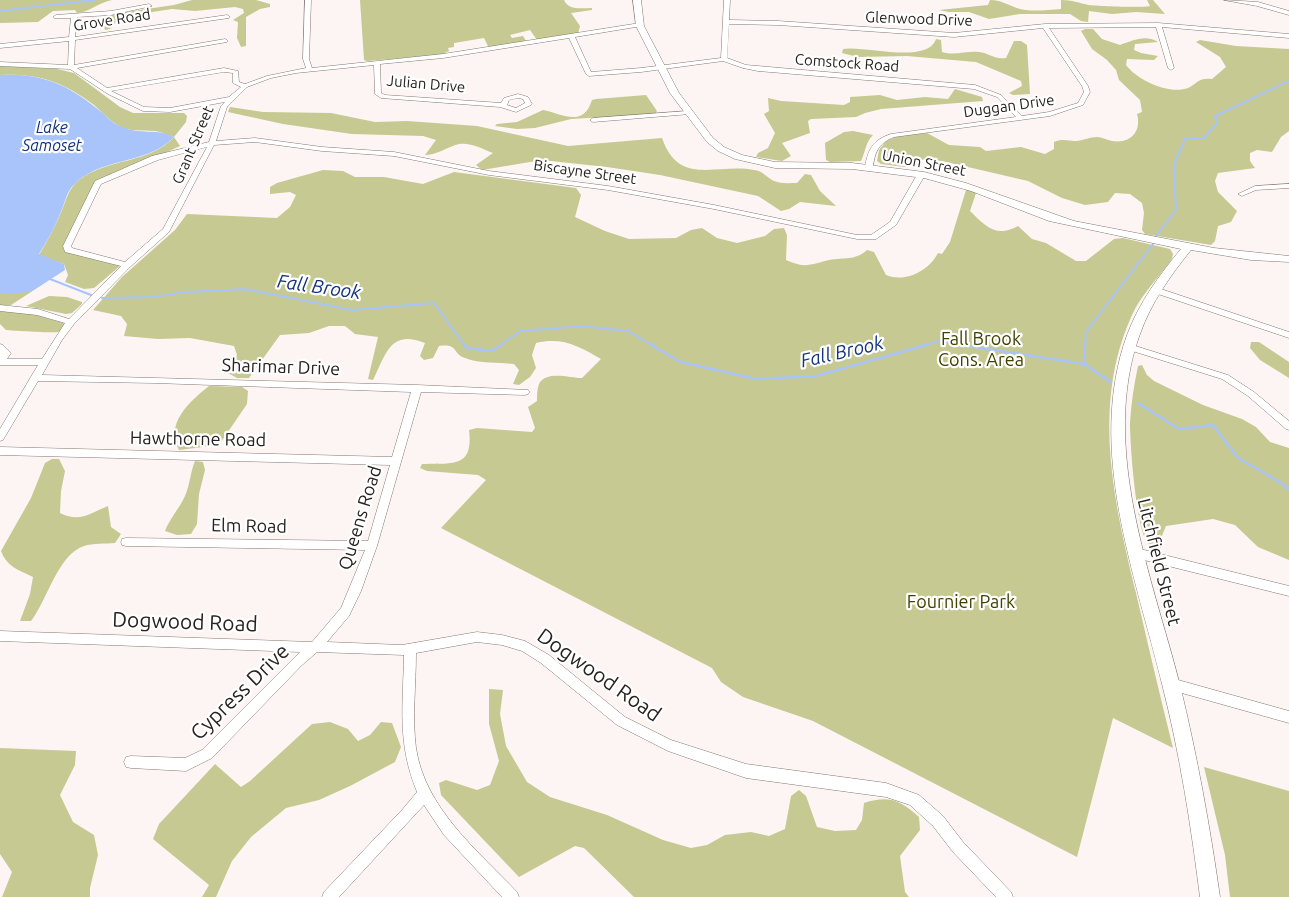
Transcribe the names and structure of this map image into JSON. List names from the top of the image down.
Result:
{
  "streets": {
    "street": [
      "Glenwood Drive",
      "Grove Road",
      "Comstock Road",
      "Julian Drive",
      "Duggan Drive",
      "Grant Street",
      "Union Street",
      "Biscayne Street",
      "Sharimar Drive",
      "Hawthorne Road",
      "Queens Road",
      "Elm Road",
      "Litchfield Street",
      "Dogwood Road",
      "Cypress Drive"
    ]
  },
  "crossings": [
    ["Glenwood Drive", "Duggan Drive"],
    ["Comstock Road", "Duggan Drive"],
    ["Comstock Road", "Grant Street"],
    ["Comstock Road", "Union Street"],
    ["Julian Drive", "Grant Street"],
    ["Duggan Drive", "Union Street"],
    ["Grant Street", "Union Street"],
    ["Grant Street", "Biscayne Street"],
    ["Grant Street", "Sharimar Drive"],
    ["Union Street", "Biscayne Street"],
    ["Union Street", "Litchfield Street"],
    ["Sharimar Drive", "Queens Road"],
    ["Hawthorne Road", "Queens Road"],
    ["Queens Road", "Elm Road"],
    ["Queens Road", "Dogwood Road"],
    ["Queens Road", "Cypress Drive"],
    ["Dogwood Road", "Cypress Drive"]
  ],
  "water": ["Lake Samoset", "Fall Brook"],
  "parks": ["Fall Brook Cons. Area", "Fournier Park"]
}
